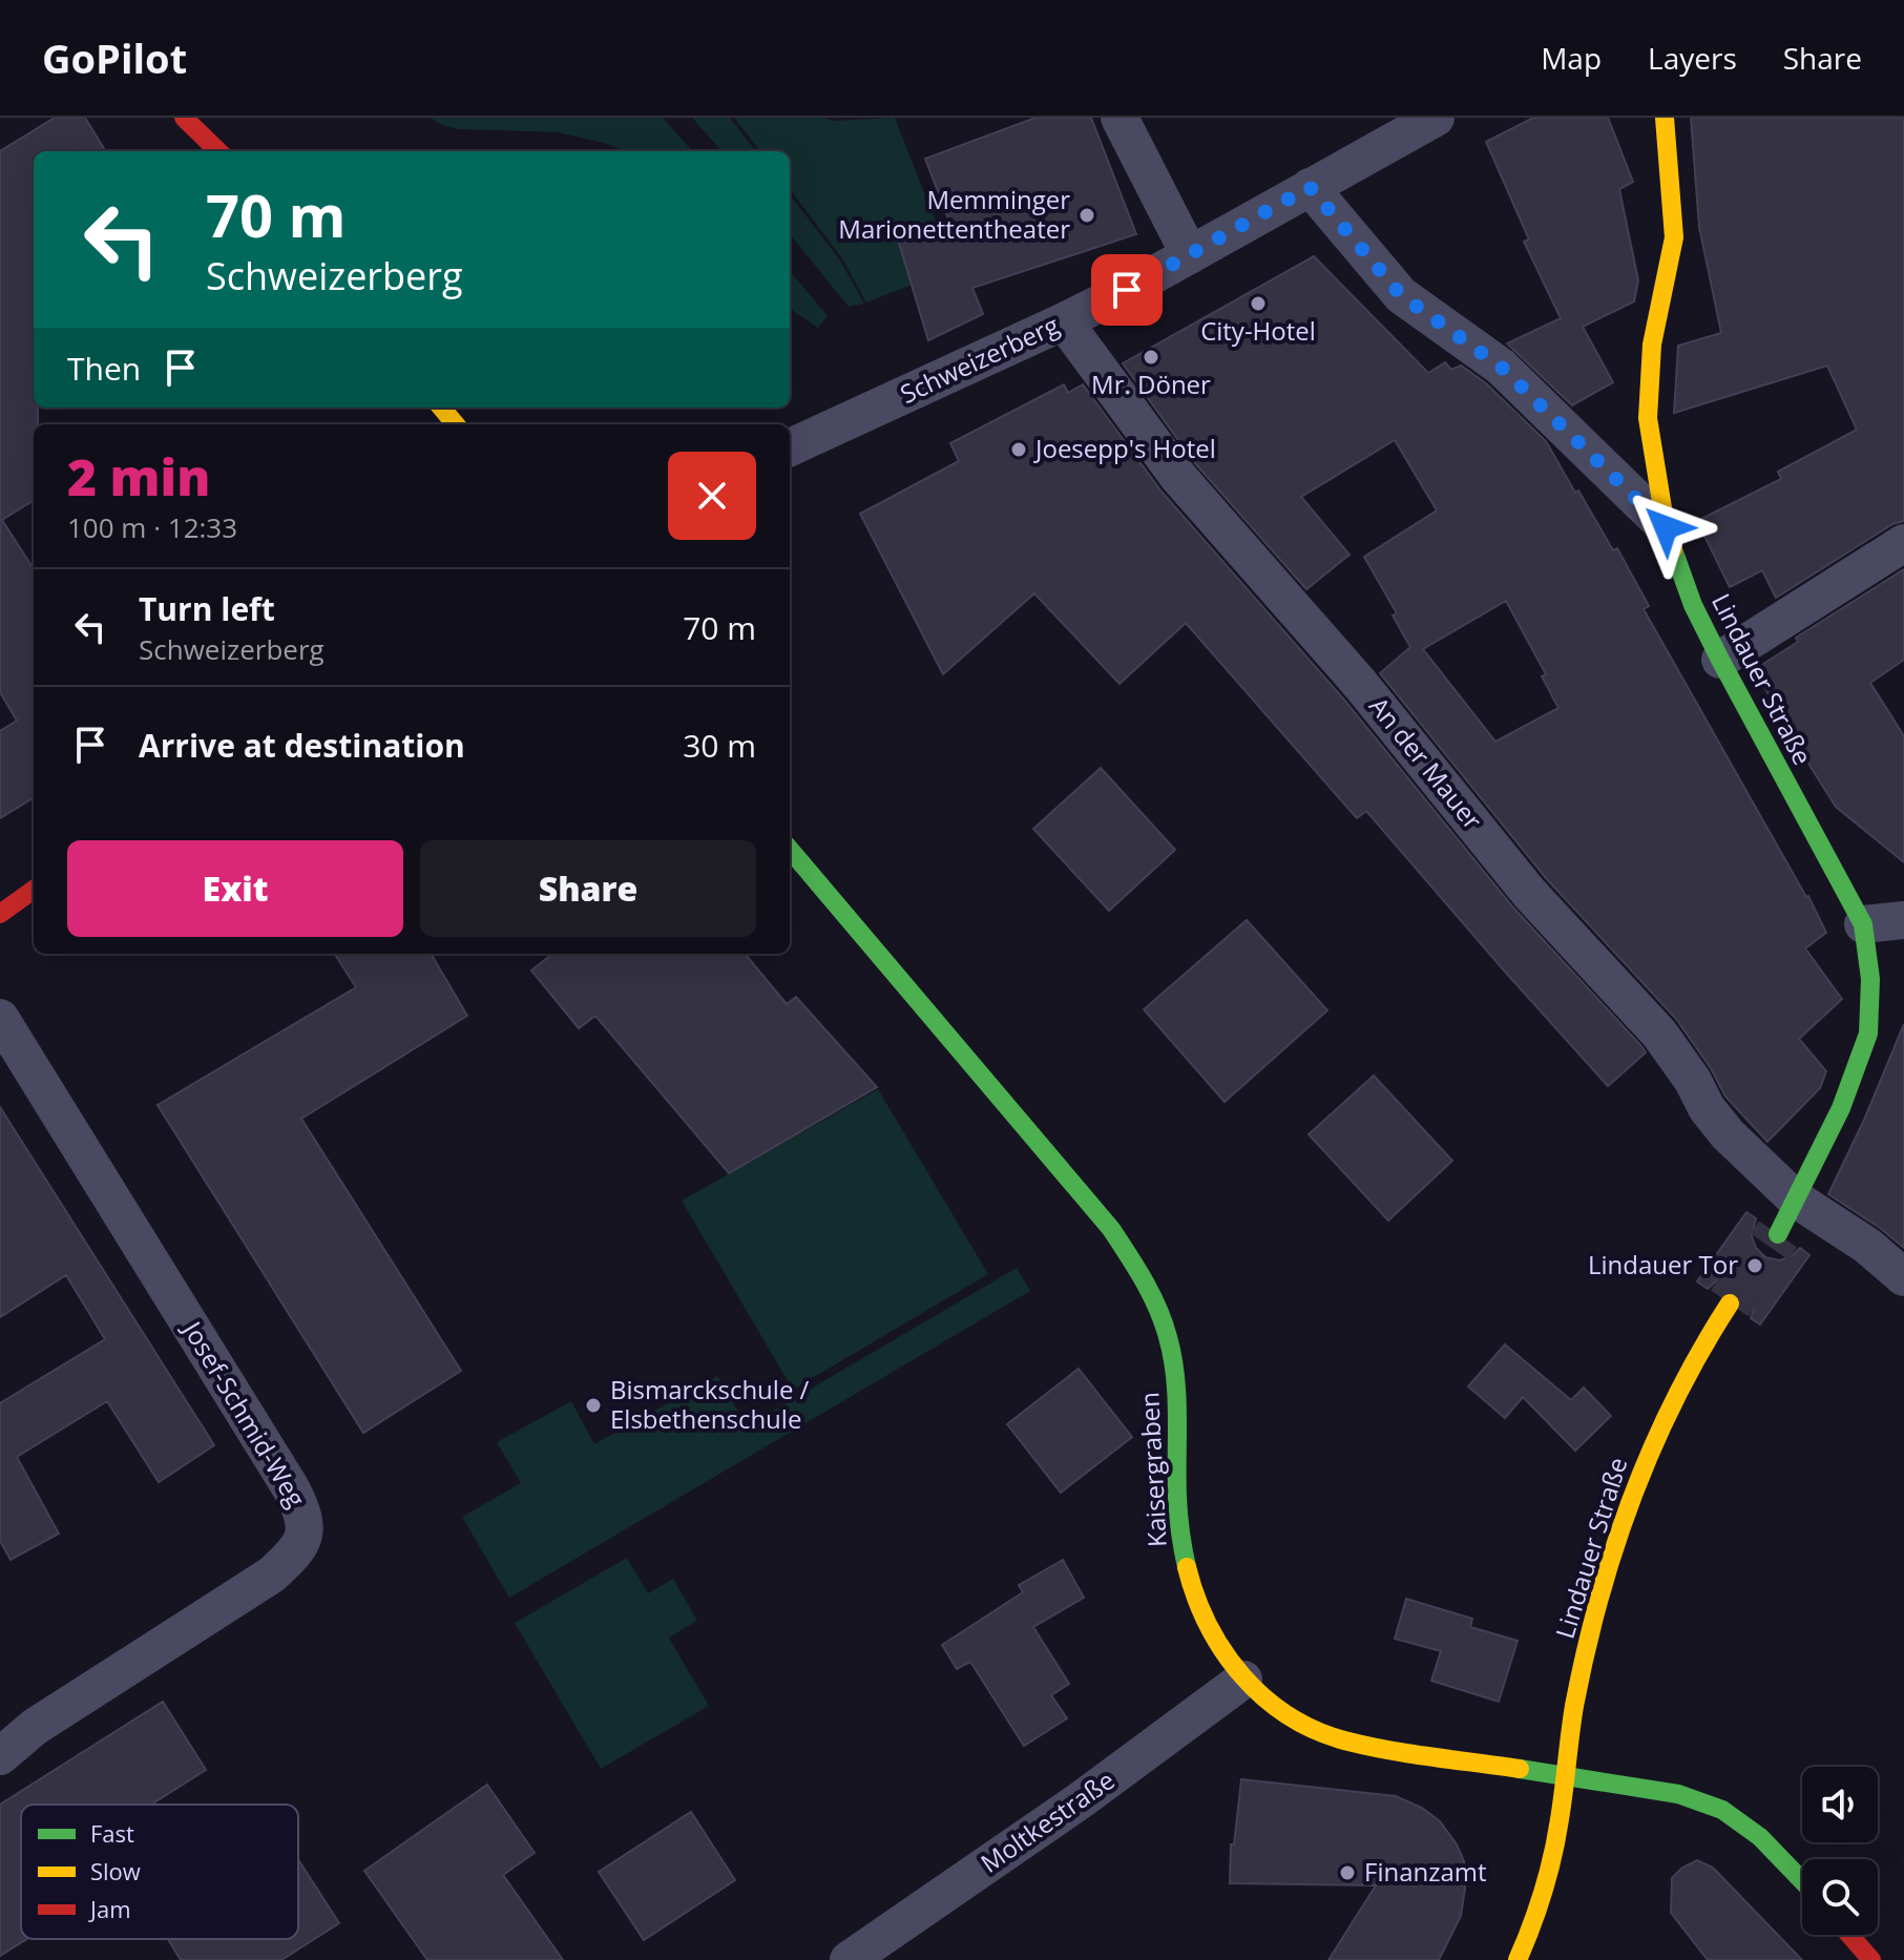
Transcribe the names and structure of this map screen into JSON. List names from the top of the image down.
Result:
{
  "streets": {
    "street": [
      "Schweizerberg",
      "Lindauer Straße",
      "An der Mauer",
      "Josef-Schmid-Weg",
      "Kaisergraben",
      "Moltkestraße"
    ]
  },
  "crossings": [
    ["Schweizerberg", "An der Mauer"],
    ["Lindauer Straße", "An der Mauer"],
    ["Lindauer Straße", "Kaisergraben"],
    ["Kaisergraben", "Moltkestraße"]
  ],
  "places": [
    "Memminger Marionettentheater",
    "City-Hotel",
    "Mr. Döner",
    "Joesepp's Hotel",
    "Lindauer Tor",
    "Bismarckschule / Elsbethenschule",
    "Finanzamt"
  ],
  "legend": ["Fast", "Slow", "Jam"],
  "page": {
    "header": "GoPilot",
    "nav": ["Map", "Layers", "Share"],
    "turn": ["70 m", "Schweizerberg"],
    "then": "Then",
    "heading": ["2 min", "100 m · 12:33"],
    "list": [
      {
        "name": "Turn left",
        "note": "Schweizerberg",
        "value": "70 m"
      },
      {
        "name": "Arrive at destination",
        "value": "30 m"
      }
    ],
    "buttons": ["Exit", "Share"]
  }
}
